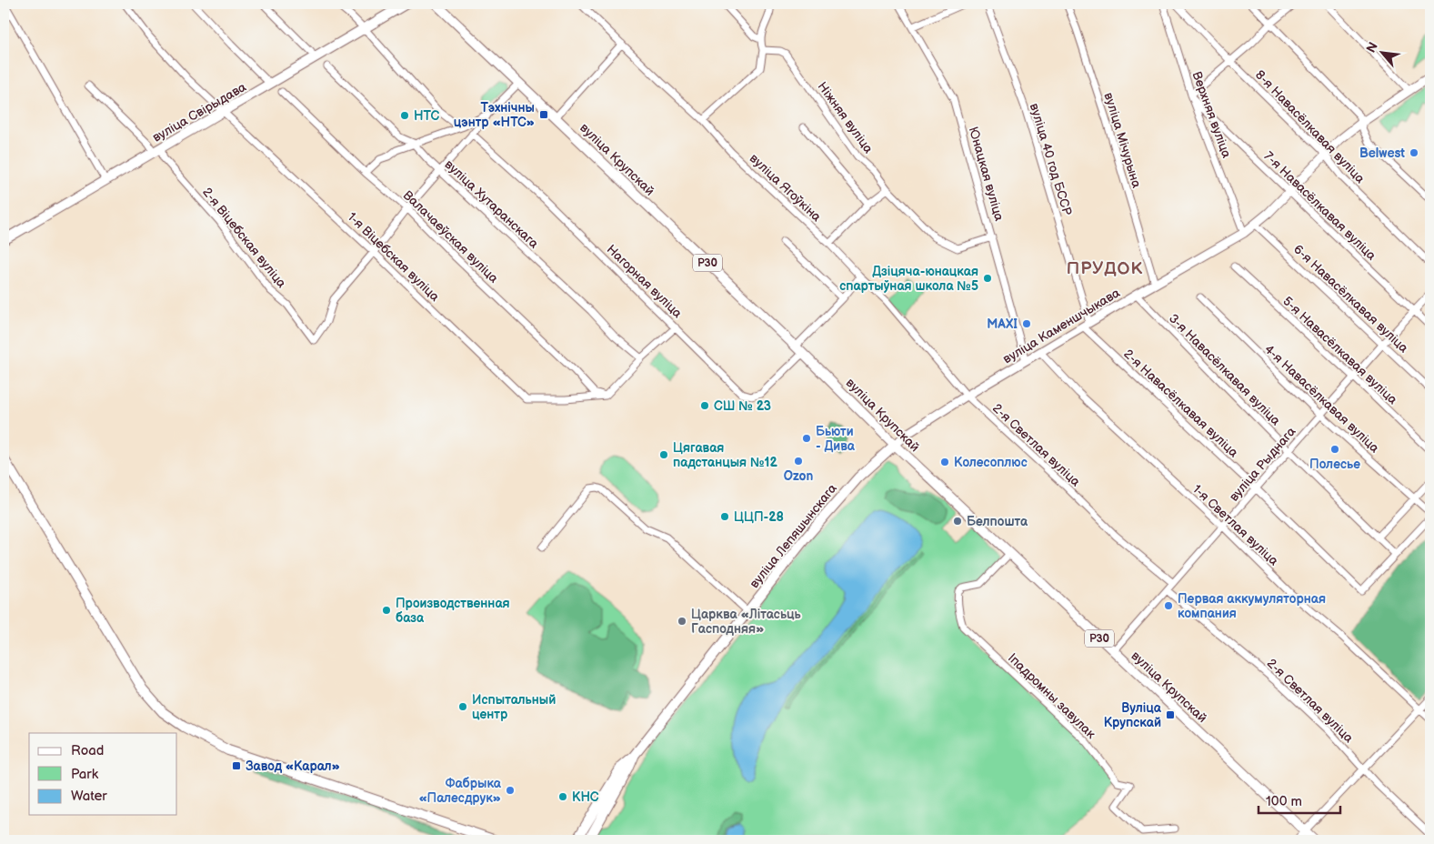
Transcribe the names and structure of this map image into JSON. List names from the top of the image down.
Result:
{
  "streets": {
    "main road": [
      "вуліца Свірыдава",
      "вуліца Крупскай",
      "Р30",
      "вуліца Лепяшынскага"
    ],
    "street": [
      "Верхняя вуліца",
      "Ніжняя вуліца",
      "8-я Навасёлкавая вуліца",
      "вуліца Мічурына",
      "вуліца 40 год БССР",
      "Юнацкая вуліца",
      "вуліца Ягоўкіна",
      "вуліца Хутаранскага",
      "7-я Навасёлкавая вуліца",
      "Валачаеўская вуліца",
      "2-я Віцебская вуліца",
      "1-я Віцебская вуліца",
      "Нагорная вуліца",
      "6-я Навасёлкавая вуліца",
      "вуліца Каменшчыкава",
      "5-я Навасёлкавая вуліца",
      "3-я Навасёлкавая вуліца",
      "4-я Навасёлкавая вуліца",
      "2-я Навасёлкавая вуліца",
      "2-я Светлая вуліца",
      "вуліца Рыднага",
      "1-я Светлая вуліца",
      "Іпадромны завулак"
    ]
  },
  "crossings": [
    ["вуліца Свірыдава", "2-я Віцебская вуліца"],
    ["вуліца Свірыдава", "1-я Віцебская вуліца"],
    ["Верхняя вуліца", "7-я Навасёлкавая вуліца"],
    ["Верхняя вуліца", "вуліца Каменшчыкава"],
    ["Ніжняя вуліца", "Юнацкая вуліца"],
    ["8-я Навасёлкавая вуліца", "вуліца Каменшчыкава"],
    ["вуліца Мічурына", "вуліца Каменшчыкава"],
    ["вуліца Крупскай", "Нагорная вуліца"],
    ["вуліца Крупскай", "вуліца Каменшчыкава"],
    ["вуліца Крупскай", "вуліца Рыднага"],
    ["вуліца Крупскай", "вуліца Лепяшынскага"],
    ["вуліца Крупскай", "Іпадромны завулак"],
    ["вуліца 40 год БССР", "вуліца Каменшчыкава"],
    ["вуліца 40 год БССР", "2-я Навасёлкавая вуліца"],
    ["Юнацкая вуліца", "вуліца Каменшчыкава"],
    ["вуліца Ягоўкіна", "Нагорная вуліца"],
    ["вуліца Ягоўкіна", "вуліца Каменшчыкава"],
    ["вуліца Ягоўкіна", "2-я Светлая вуліца"],
    ["7-я Навасёлкавая вуліца", "вуліца Каменшчыкава"],
    ["7-я Навасёлкавая вуліца", "вуліца Рыднага"],
    ["Валачаеўская вуліца", "1-я Віцебская вуліца"],
    ["2-я Віцебская вуліца", "1-я Віцебская вуліца"],
    ["6-я Навасёлкавая вуліца", "вуліца Каменшчыкава"],
    ["6-я Навасёлкавая вуліца", "вуліца Рыднага"],
    ["вуліца Каменшчыкава", "3-я Навасёлкавая вуліца"],
    ["вуліца Каменшчыкава", "2-я Навасёлкавая вуліца"],
    ["вуліца Каменшчыкава", "2-я Светлая вуліца"],
    ["вуліца Каменшчыкава", "1-я Светлая вуліца"],
    ["вуліца Каменшчыкава", "вуліца Лепяшынскага"],
    ["5-я Навасёлкавая вуліца", "вуліца Рыднага"],
    ["3-я Навасёлкавая вуліца", "2-я Навасёлкавая вуліца"],
    ["3-я Навасёлкавая вуліца", "вуліца Рыднага"],
    ["4-я Навасёлкавая вуліца", "вуліца Рыднага"],
    ["2-я Навасёлкавая вуліца", "вуліца Рыднага"],
    ["2-я Светлая вуліца", "вуліца Рыднага"],
    ["вуліца Рыднага", "1-я Светлая вуліца"]
  ],
  "districts": ["ПРУДОК"],
  "places": {
    "transit": ["Тэхнічны цэнтр «НТС»", "Вуліца Крупскай", "Завод «Карал»"],
    "other": [
      "НТС",
      "Belwest",
      "Дзіцяча-юнацкая спартыўная школа №5",
      "MAXI",
      "СШ № 23",
      "Бьюти - Дива",
      "Полесье",
      "Цягавая падстанцыя №12",
      "Ozon",
      "Колесоплюс",
      "ЦЦП-28",
      "Белпошта",
      "Первая аккумуляторная компания",
      "Производственная база",
      "Царква «Літасьць Гасподняя»",
      "Испытальный центр",
      "Фабрыка «Палесдрук»",
      "КНС"
    ]
  },
  "legend": ["Road", "Park", "Water"],
  "scale_bar": "100 m",
  "north": "top left"
}
